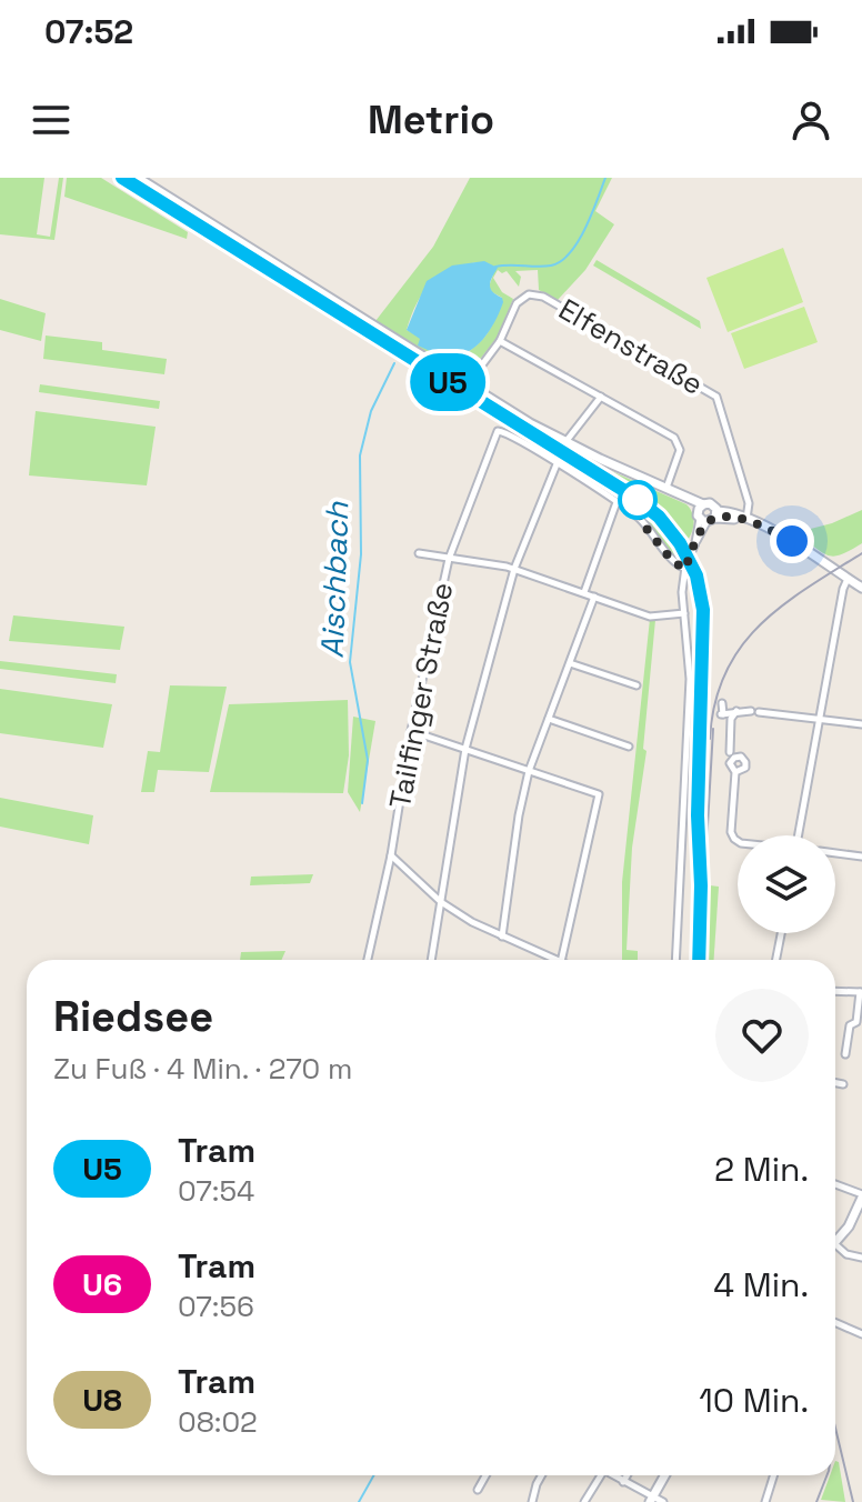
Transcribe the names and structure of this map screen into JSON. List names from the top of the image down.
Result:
{
  "streets": {
    "street": ["Elfenstraße", "Tailfinger Straße"]
  },
  "water": ["Aischbach"],
  "lines": ["tram line U5"],
  "page": {
    "status": "07:52",
    "header": "Metrio",
    "on_map": "U5",
    "heading": ["Riedsee", "Zu Fuß · 4 Min. · 270 m"],
    "list": [
      {
        "mark": "U5",
        "name": "Tram",
        "note": "07:54",
        "value": "2 Min."
      },
      {
        "mark": "U6",
        "name": "Tram",
        "note": "07:56",
        "value": "4 Min."
      },
      {
        "mark": "U8",
        "name": "Tram",
        "note": "08:02",
        "value": "10 Min."
      }
    ]
  }
}
